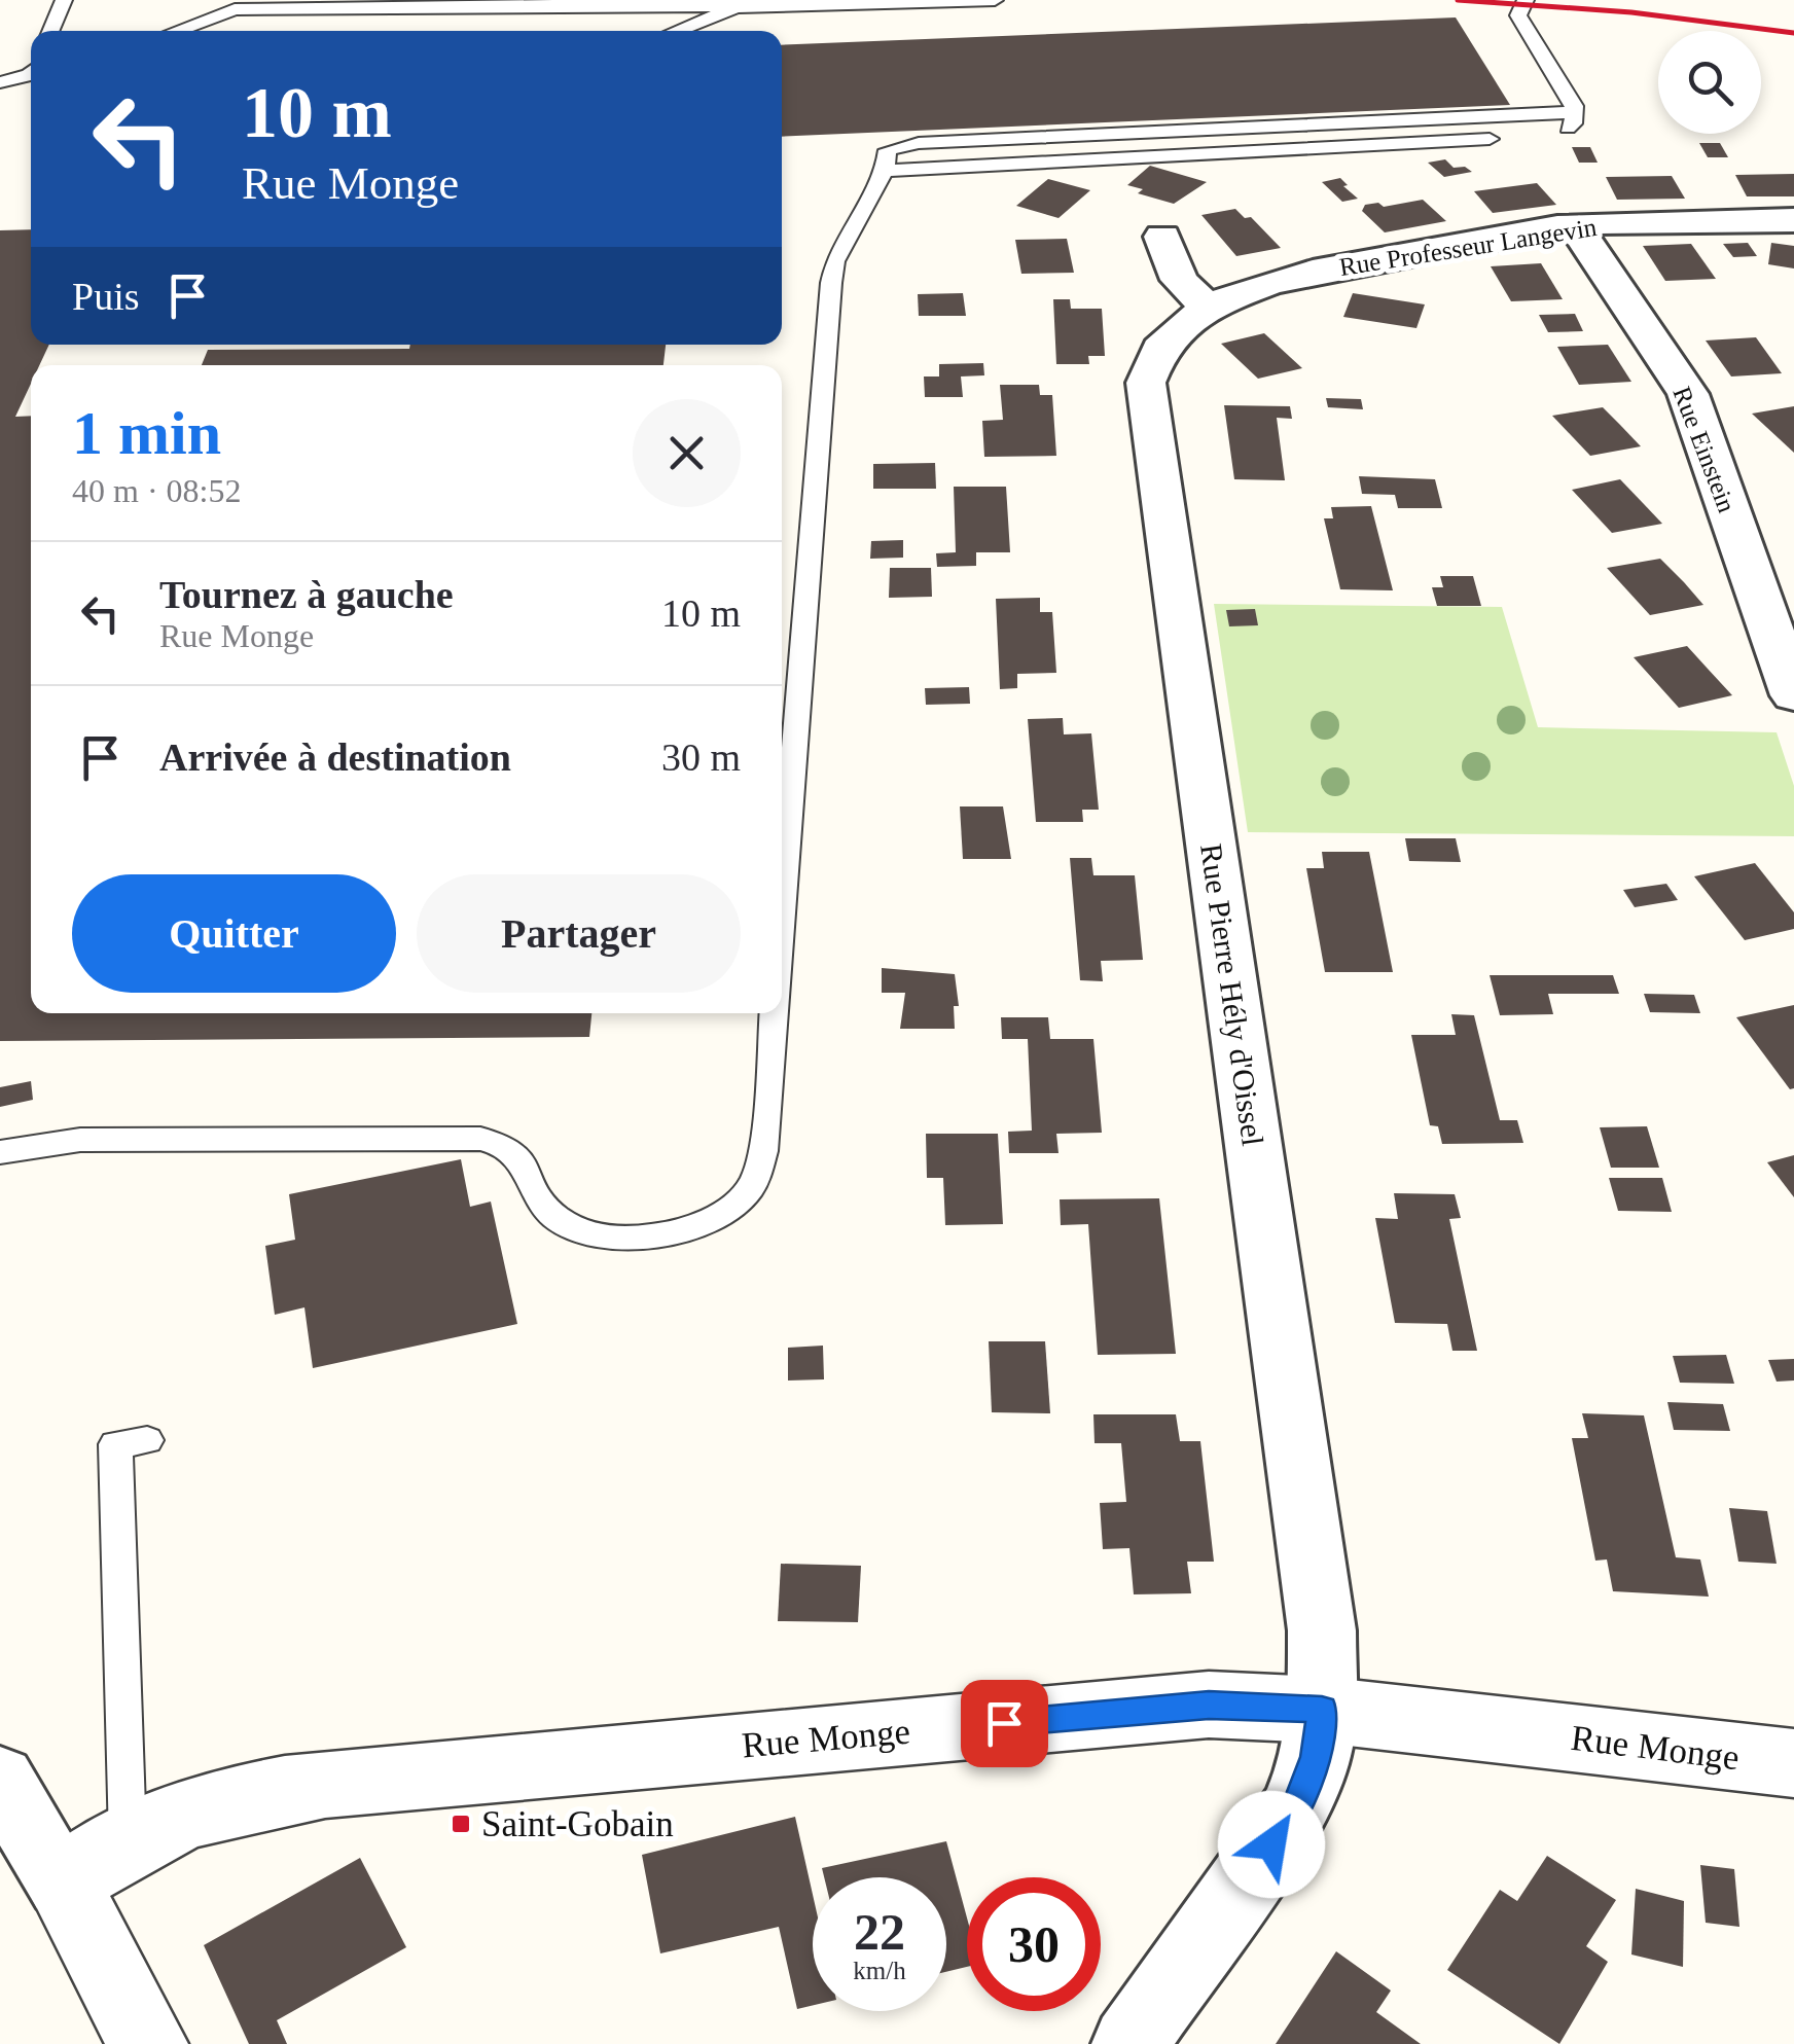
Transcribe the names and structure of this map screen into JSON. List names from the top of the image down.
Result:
{
  "streets": {
    "street": [
      "Rue Professeur Langevin",
      "Rue Einstein",
      "Rue Pierre Hély d'Oissel",
      "Rue Monge"
    ]
  },
  "crossings": [
    ["Rue Professeur Langevin", "Rue Einstein"],
    ["Rue Professeur Langevin", "Rue Pierre Hély d'Oissel"],
    ["Rue Pierre Hély d'Oissel", "Rue Monge"]
  ],
  "places": {
    "transit": ["Saint-Gobain"]
  },
  "page": {
    "turn": ["10 m", "Rue Monge"],
    "then": "Puis",
    "heading": ["1 min", "40 m · 08:52"],
    "list": [
      {
        "name": "Tournez à gauche",
        "note": "Rue Monge",
        "value": "10 m"
      },
      {
        "name": "Arrivée à destination",
        "value": "30 m"
      }
    ],
    "buttons": ["Quitter", "Partager"],
    "speed": "22 km/h",
    "limit": "30"
  }
}
